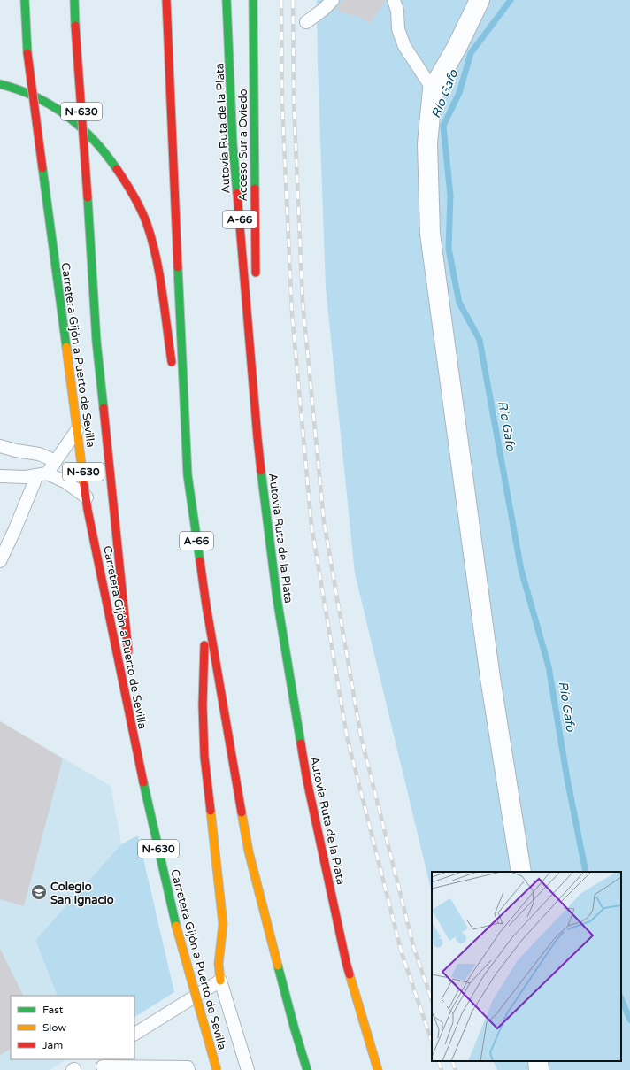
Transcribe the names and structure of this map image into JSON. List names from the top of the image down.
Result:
{
  "streets": {
    "highway": [
      "N-630",
      "Autovía Ruta de la Plata",
      "Acceso Sur a Oviedo",
      "A-66",
      "Carretera Gijón a Puerto de Sevilla"
    ]
  },
  "water": ["Río Gafo"],
  "places": {
    "school or university": ["Colegio San Ignacio"]
  },
  "legend": ["Fast", "Slow", "Jam"]
}
